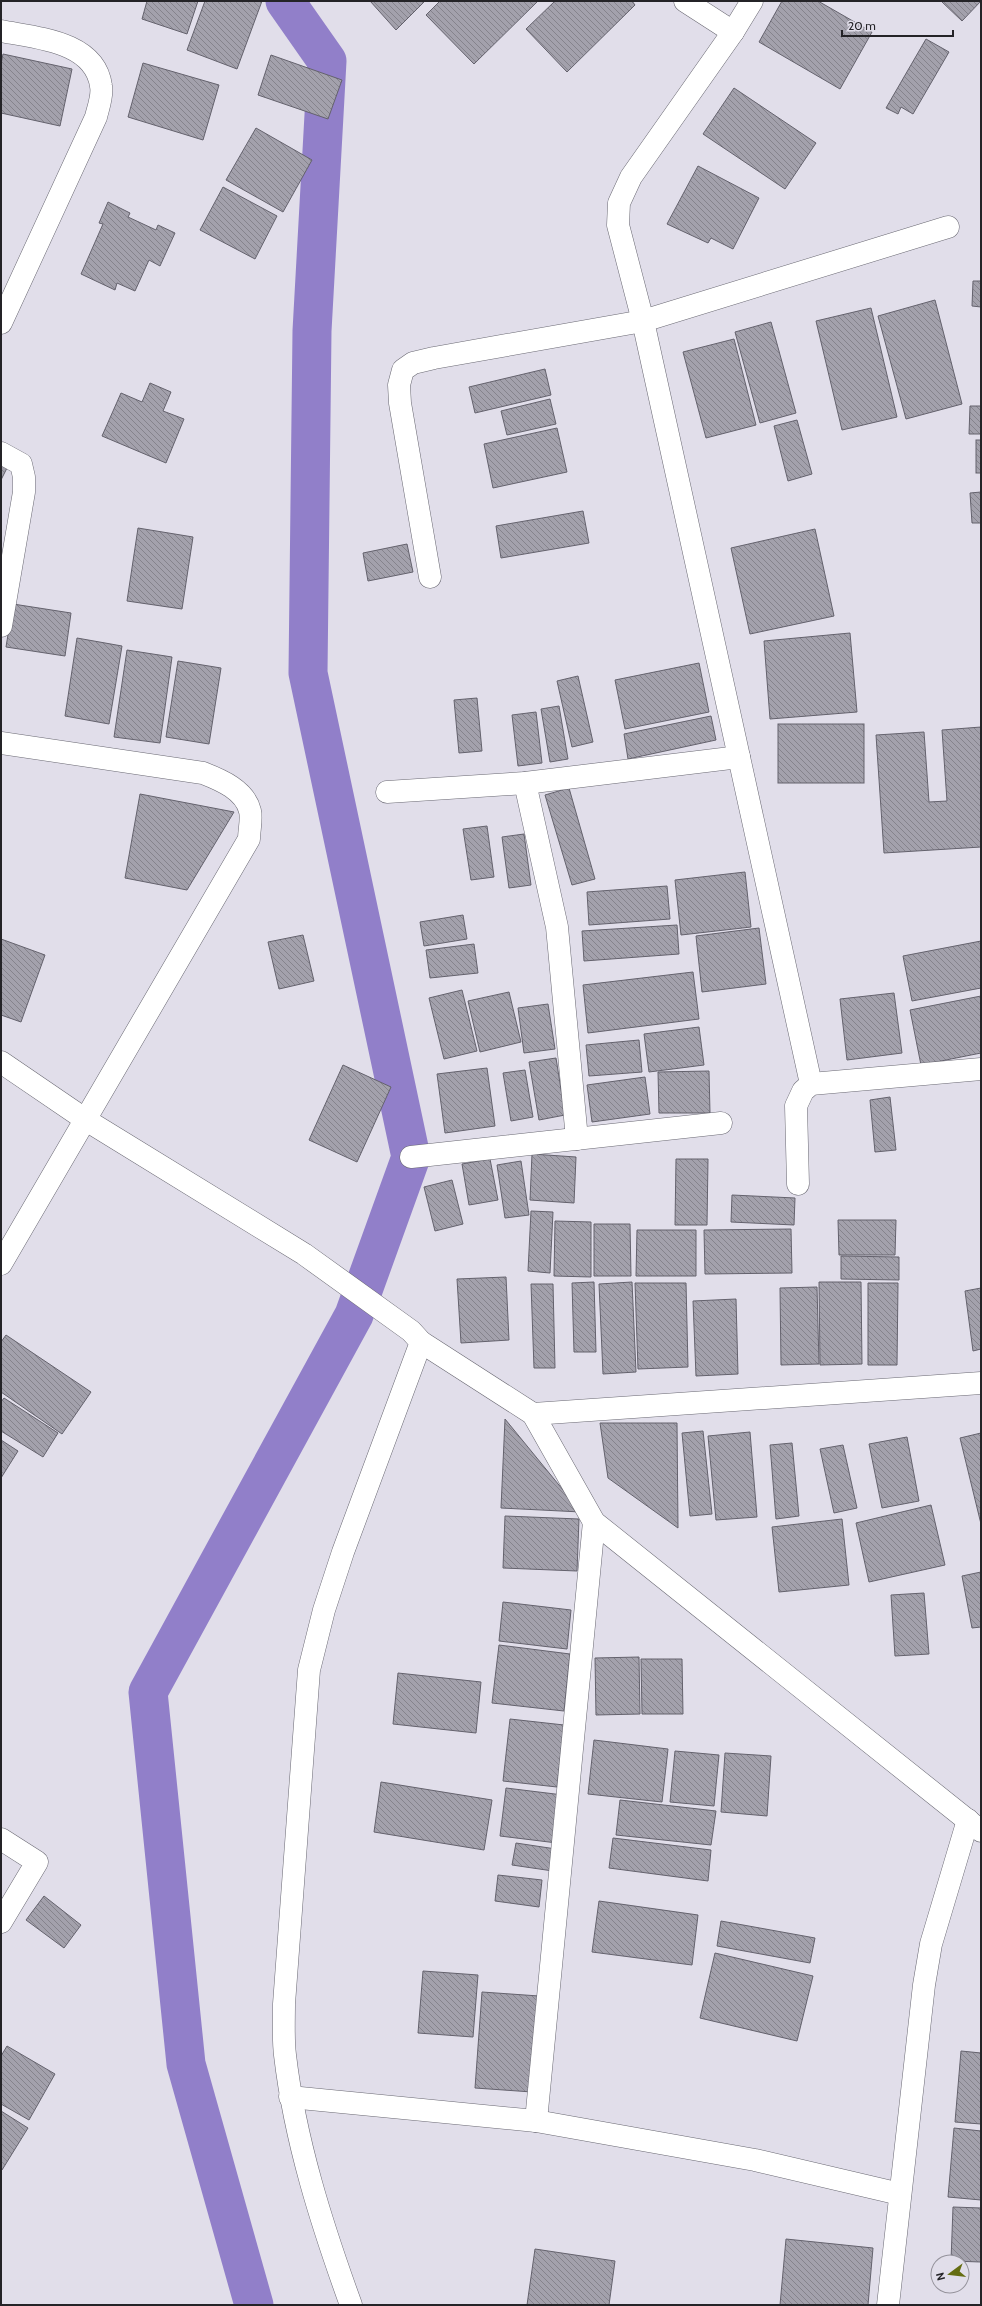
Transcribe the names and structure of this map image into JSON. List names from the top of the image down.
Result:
{
  "scale_bar": "20 m",
  "north": "left"
}
